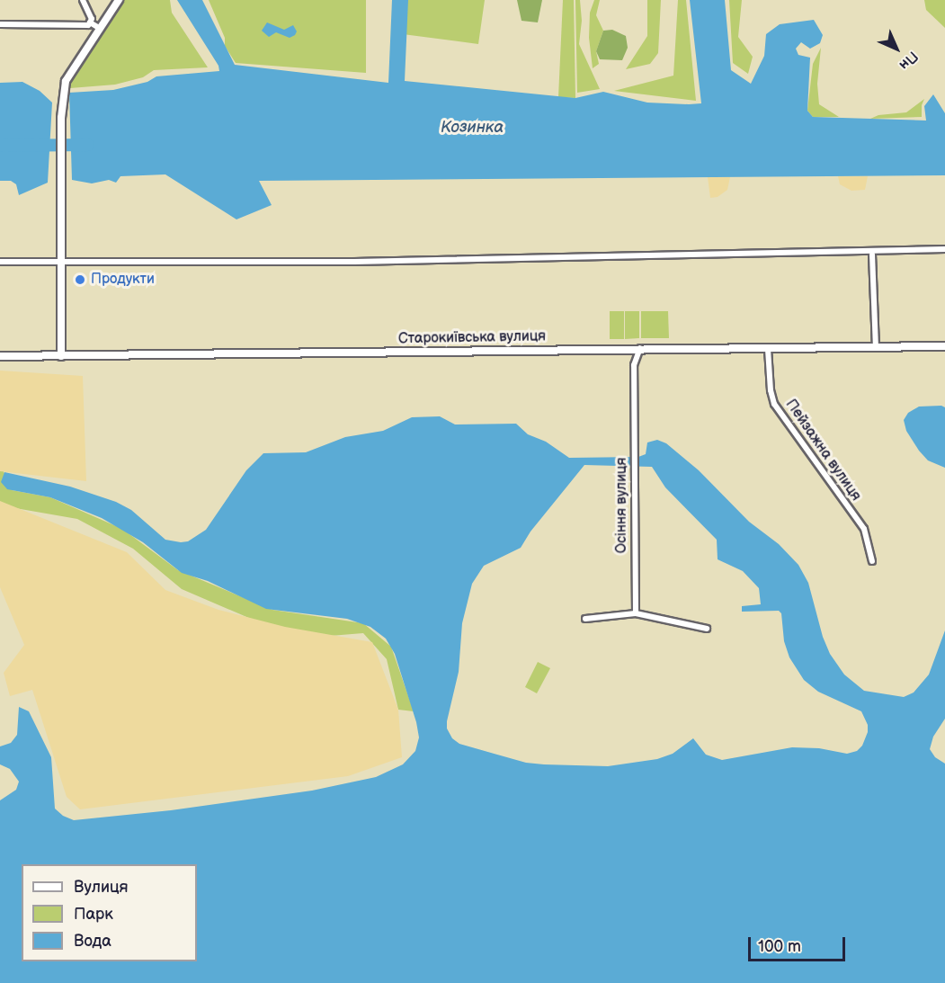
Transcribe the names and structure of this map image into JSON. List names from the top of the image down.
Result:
{
  "streets": {
    "street": ["Старокиївська вулиця", "Пейзажна вулиця", "Осіння вулиця"]
  },
  "crossings": [
    ["Старокиївська вулиця", "Пейзажна вулиця"],
    ["Старокиївська вулиця", "Осіння вулиця"]
  ],
  "water": ["Козинка"],
  "places": ["Продукти"],
  "legend": ["Вулиця", "Парк", "Вода"],
  "scale_bar": "100 m",
  "north": "bottom right"
}
